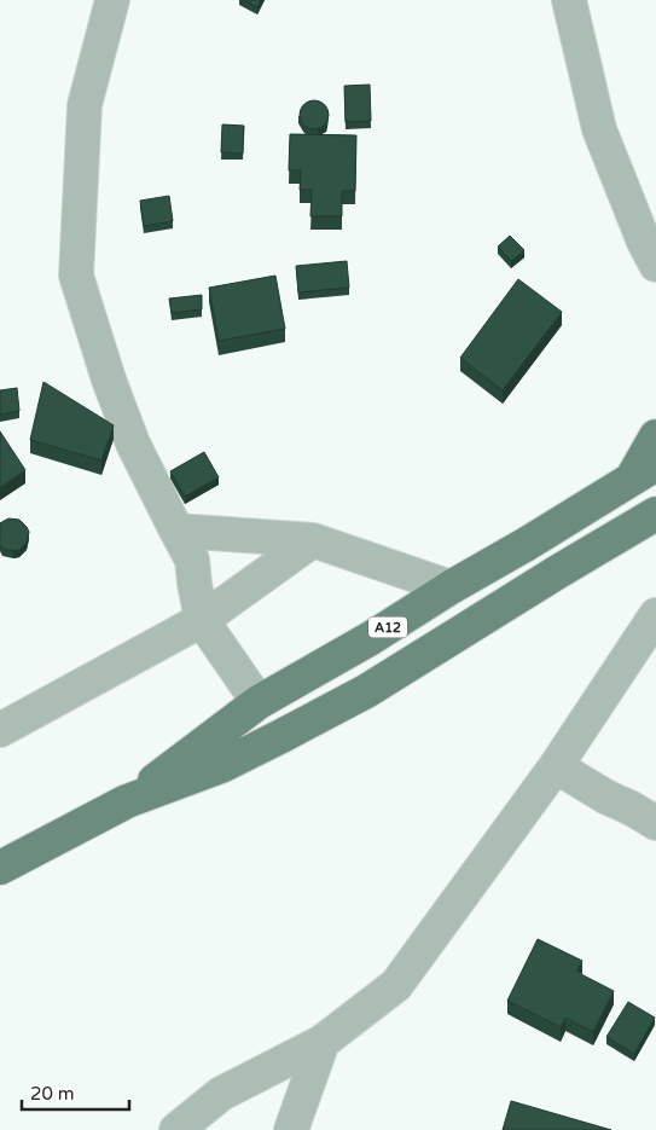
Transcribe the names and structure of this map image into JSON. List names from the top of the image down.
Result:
{
  "streets": {
    "main road": ["A12"]
  },
  "scale_bar": "20 m"
}
